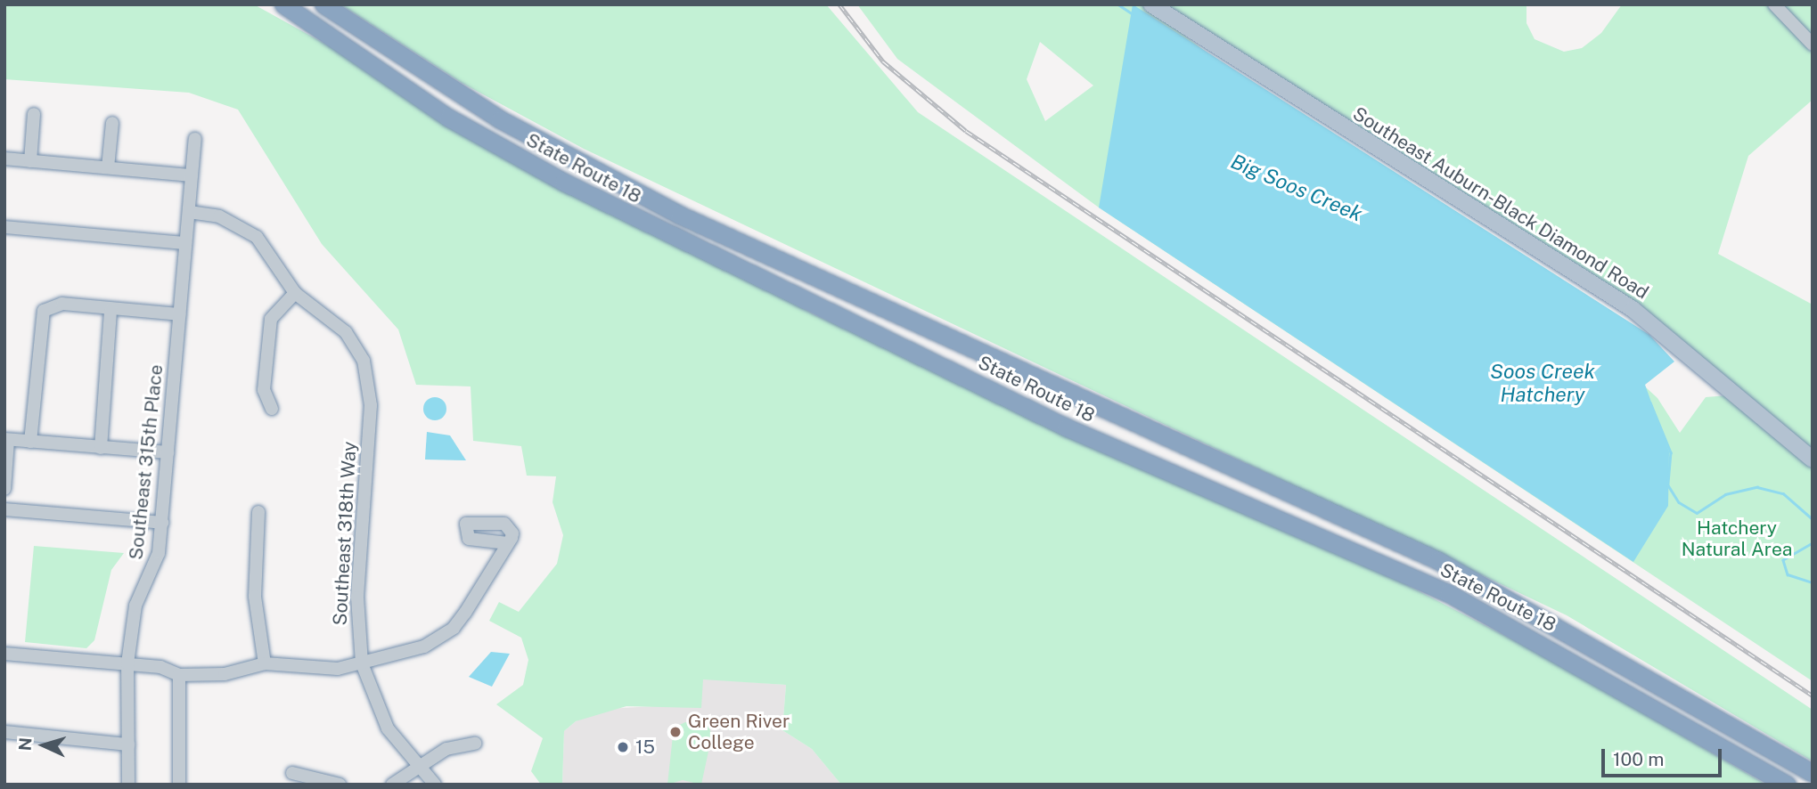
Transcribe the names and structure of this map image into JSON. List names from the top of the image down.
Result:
{
  "streets": {
    "highway": ["State Route 18"],
    "main road": ["Southeast Auburn-Black Diamond Road"],
    "street": ["Southeast 315th Place", "Southeast 318th Way"]
  },
  "water": ["Big Soos Creek", "Soos Creek Hatchery"],
  "parks": ["Hatchery Natural Area"],
  "places": ["Green River College", "15"],
  "scale_bar": "100 m",
  "north": "left"
}
